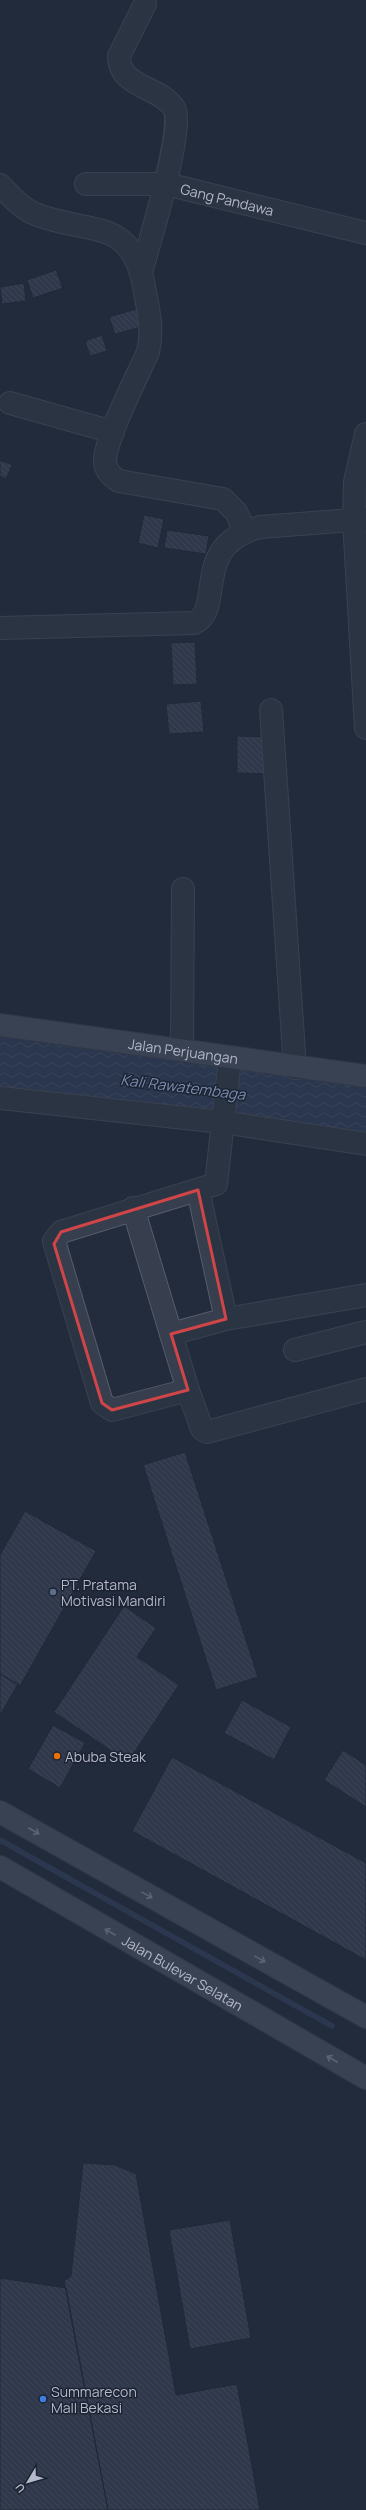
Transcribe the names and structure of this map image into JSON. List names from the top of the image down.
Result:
{
  "streets": {
    "main road": ["Jalan Perjuangan", "Jalan Bulevar Selatan"],
    "street": ["Gang Pandawa"]
  },
  "water": ["Kali Rawatembaga"],
  "places": ["PT. Pratama Motivasi Mandiri", "Abuba Steak", "Summarecon Mall Bekasi"],
  "north": "bottom left"
}
